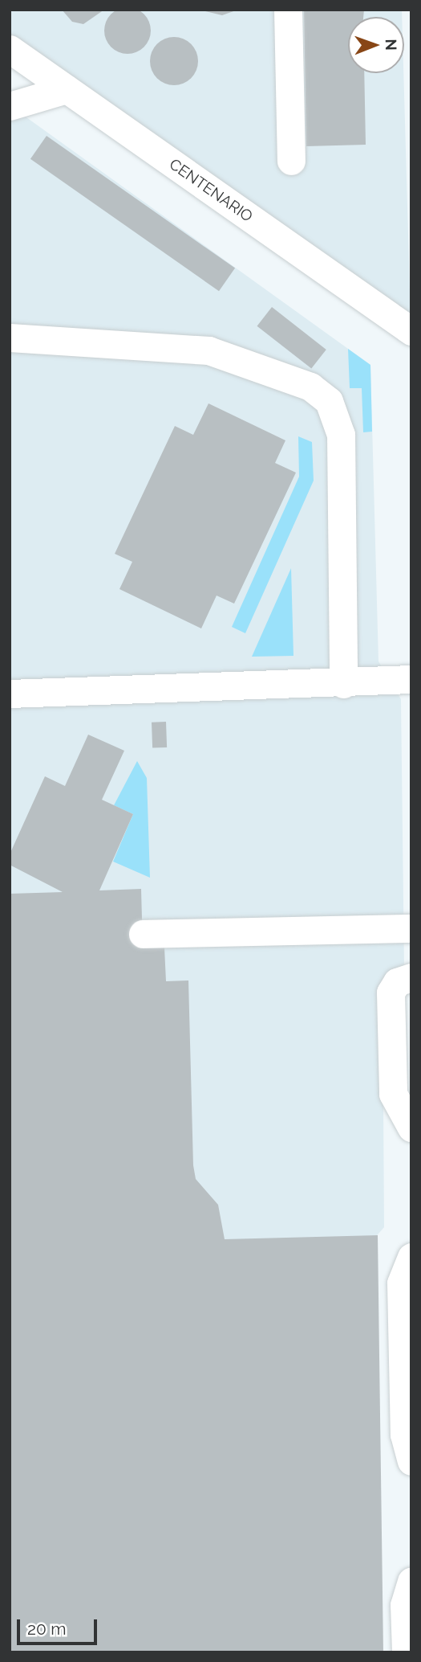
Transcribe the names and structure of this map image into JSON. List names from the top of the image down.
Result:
{
  "streets": {
    "street": ["CENTENARIO"]
  },
  "scale_bar": "20 m",
  "north": "right"
}
